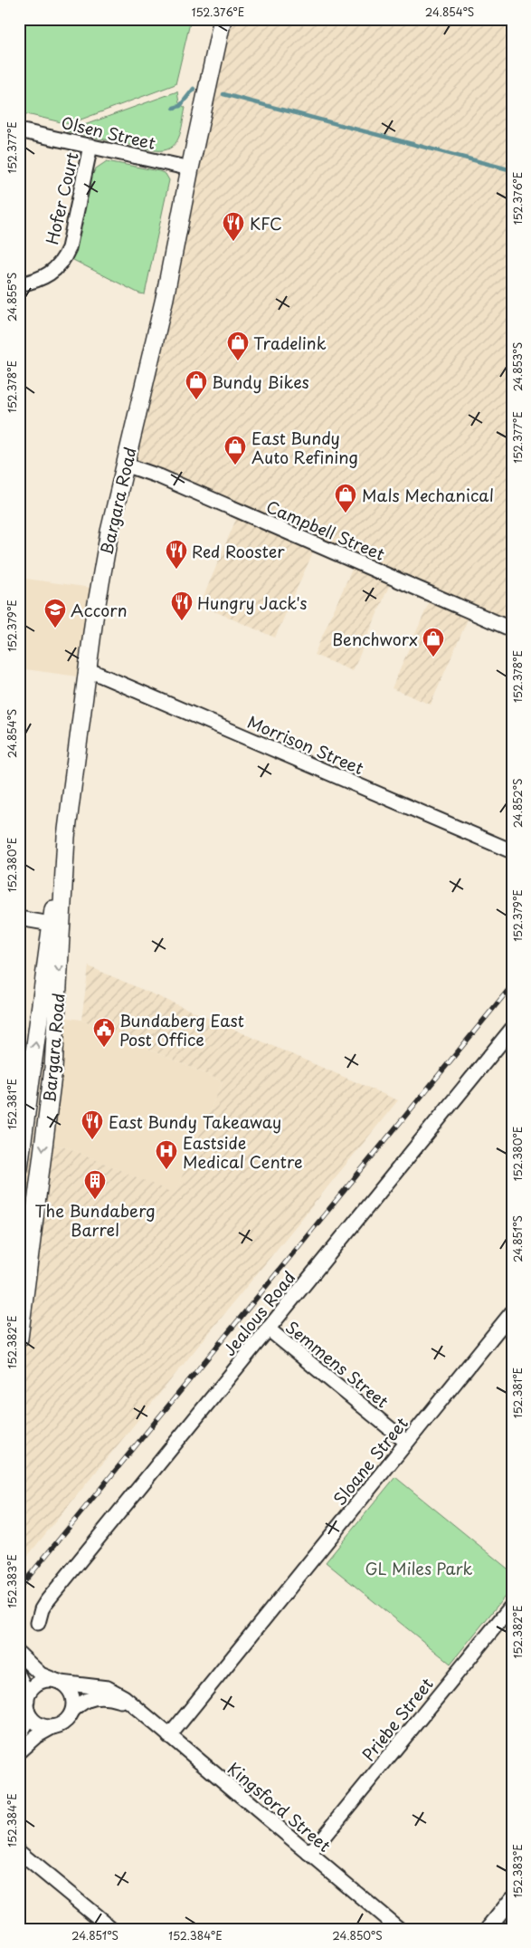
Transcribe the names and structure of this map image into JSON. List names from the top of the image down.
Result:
{
  "streets": {
    "main road": ["Bargara Road"],
    "street": [
      "Olsen Street",
      "Hofer Court",
      "Campbell Street",
      "Morrison Street",
      "Jealous Road",
      "Semmens Street",
      "Sloane Street",
      "Priebe Street",
      "Kingsford Street"
    ]
  },
  "crossings": [
    ["Olsen Street", "Hofer Court"],
    ["Olsen Street", "Bargara Road"],
    ["Bargara Road", "Campbell Street"],
    ["Bargara Road", "Morrison Street"],
    ["Jealous Road", "Semmens Street"],
    ["Semmens Street", "Sloane Street"],
    ["Sloane Street", "Kingsford Street"],
    ["Priebe Street", "Kingsford Street"]
  ],
  "parks": ["GL Miles Park"],
  "places": {
    "restaurant": [
      "KFC",
      "Red Rooster",
      "Hungry Jack's",
      "East Bundy Takeaway"
    ],
    "shop": [
      "Tradelink",
      "Bundy Bikes",
      "East Bundy Auto Refining",
      "Mals Mechanical",
      "Benchworx"
    ],
    "school or university": ["Accorn"],
    "public building": ["Bundaberg East Post Office"],
    "hospital": ["Eastside Medical Centre"],
    "building": ["The Bundaberg Barrel"]
  },
  "coordinates": [
    "152.376°E",
    "24.854°S",
    "152.377°E",
    "24.855°S",
    "24.853°S",
    "152.378°E",
    "152.379°E",
    "24.852°S",
    "152.380°E",
    "152.381°E",
    "24.851°S",
    "152.382°E",
    "152.383°E",
    "152.384°E",
    "24.850°S"
  ]
}
